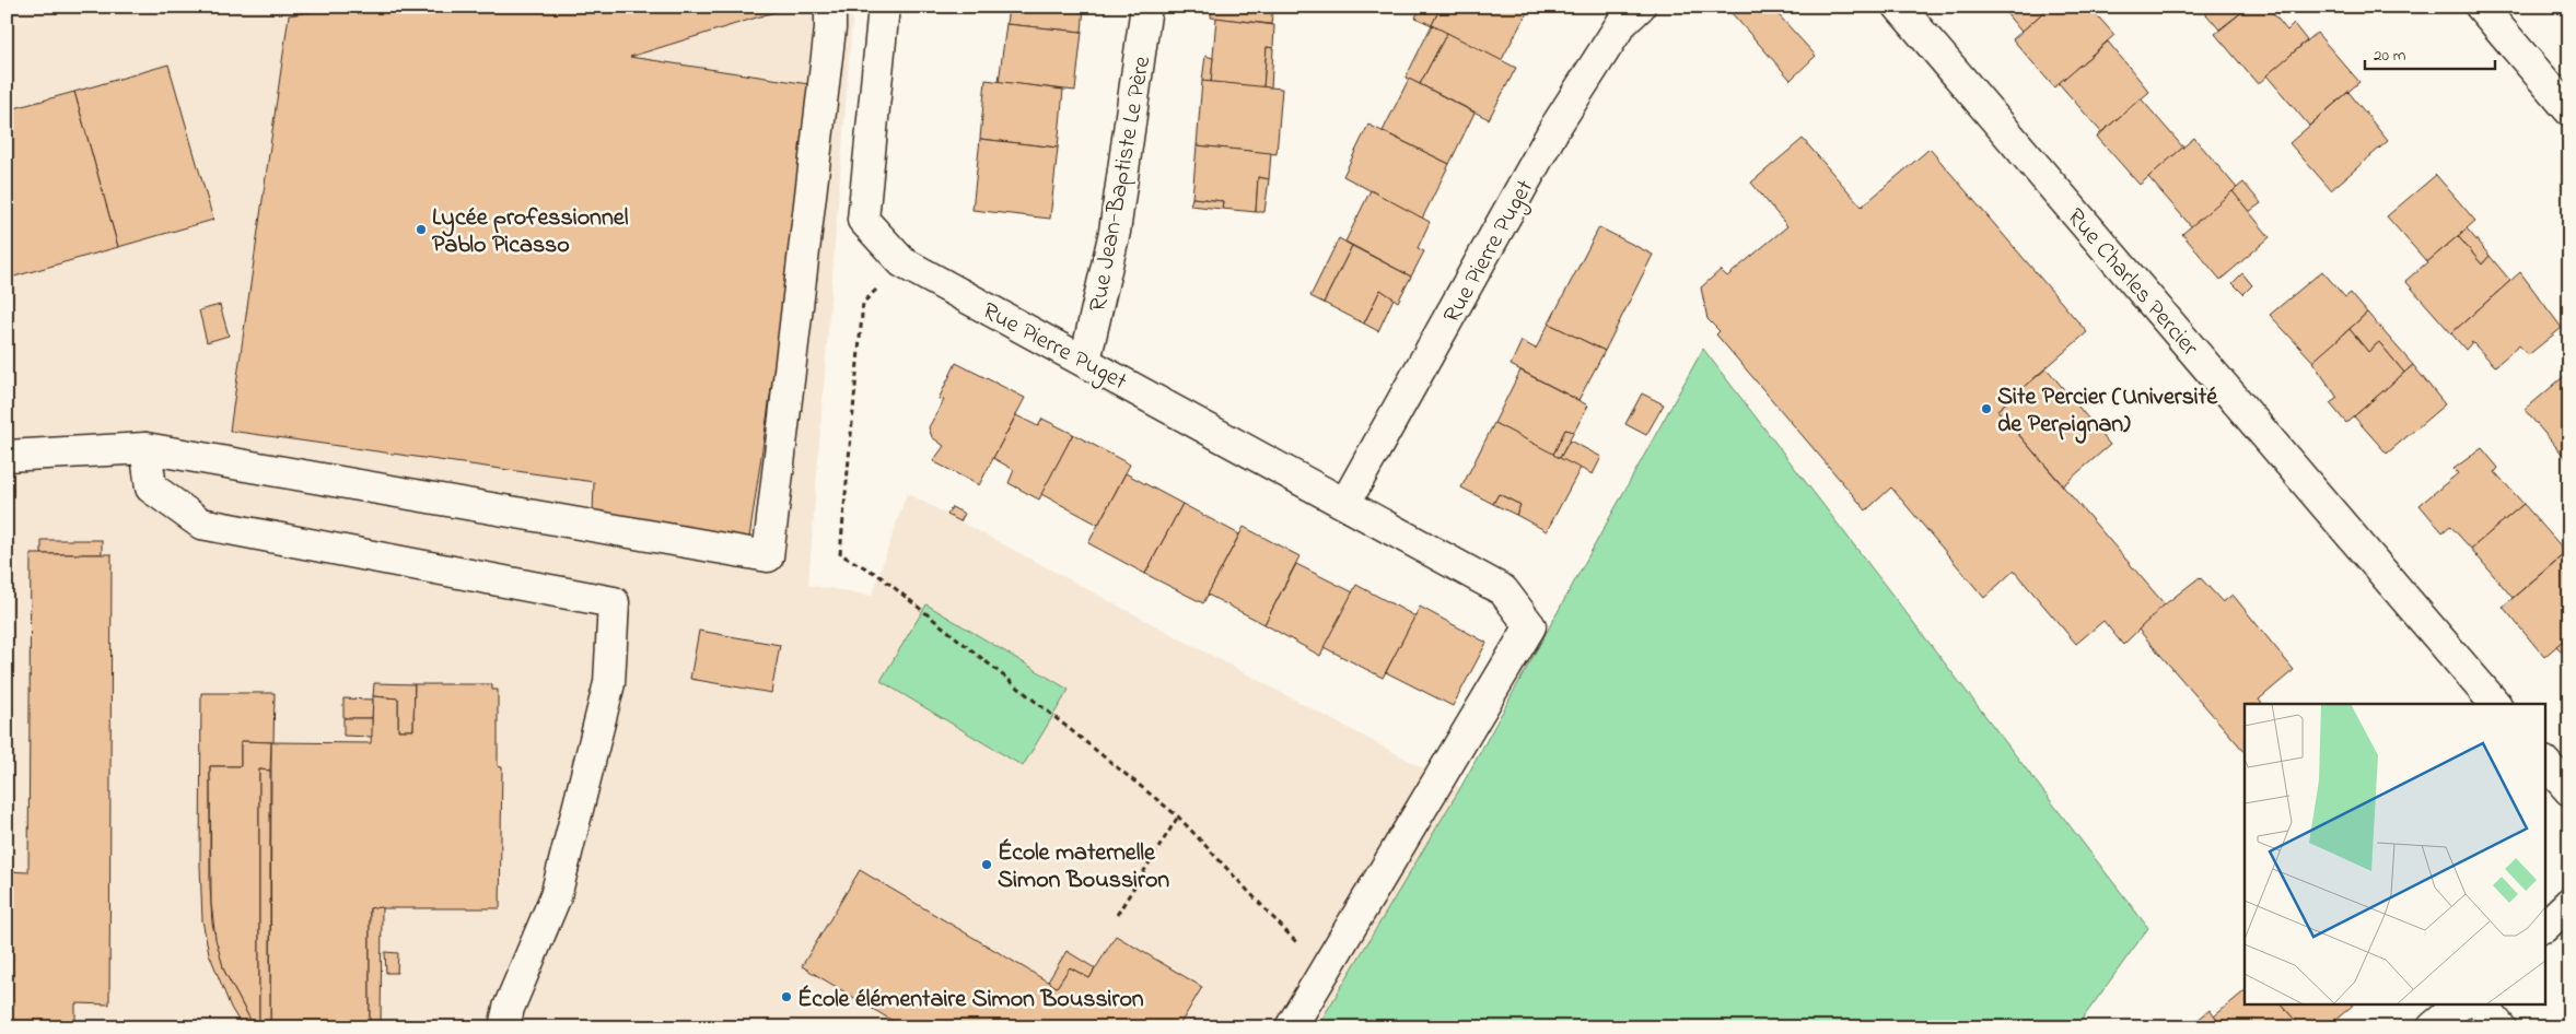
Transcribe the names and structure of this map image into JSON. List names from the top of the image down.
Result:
{
  "streets": {
    "street": ["Rue Jean-Baptiste Le Père", "Rue Pierre Puget", "Rue Charles Percier"]
  },
  "crossings": [
    ["Rue Jean-Baptiste Le Père", "Rue Pierre Puget"]
  ],
  "places": [
    "Lycée professionnel Pablo Picasso",
    "Site Percier (Université de Perpignan)",
    "École maternelle Simon Boussiron",
    "École élémentaire Simon Boussiron"
  ],
  "scale_bar": "20 m"
}
